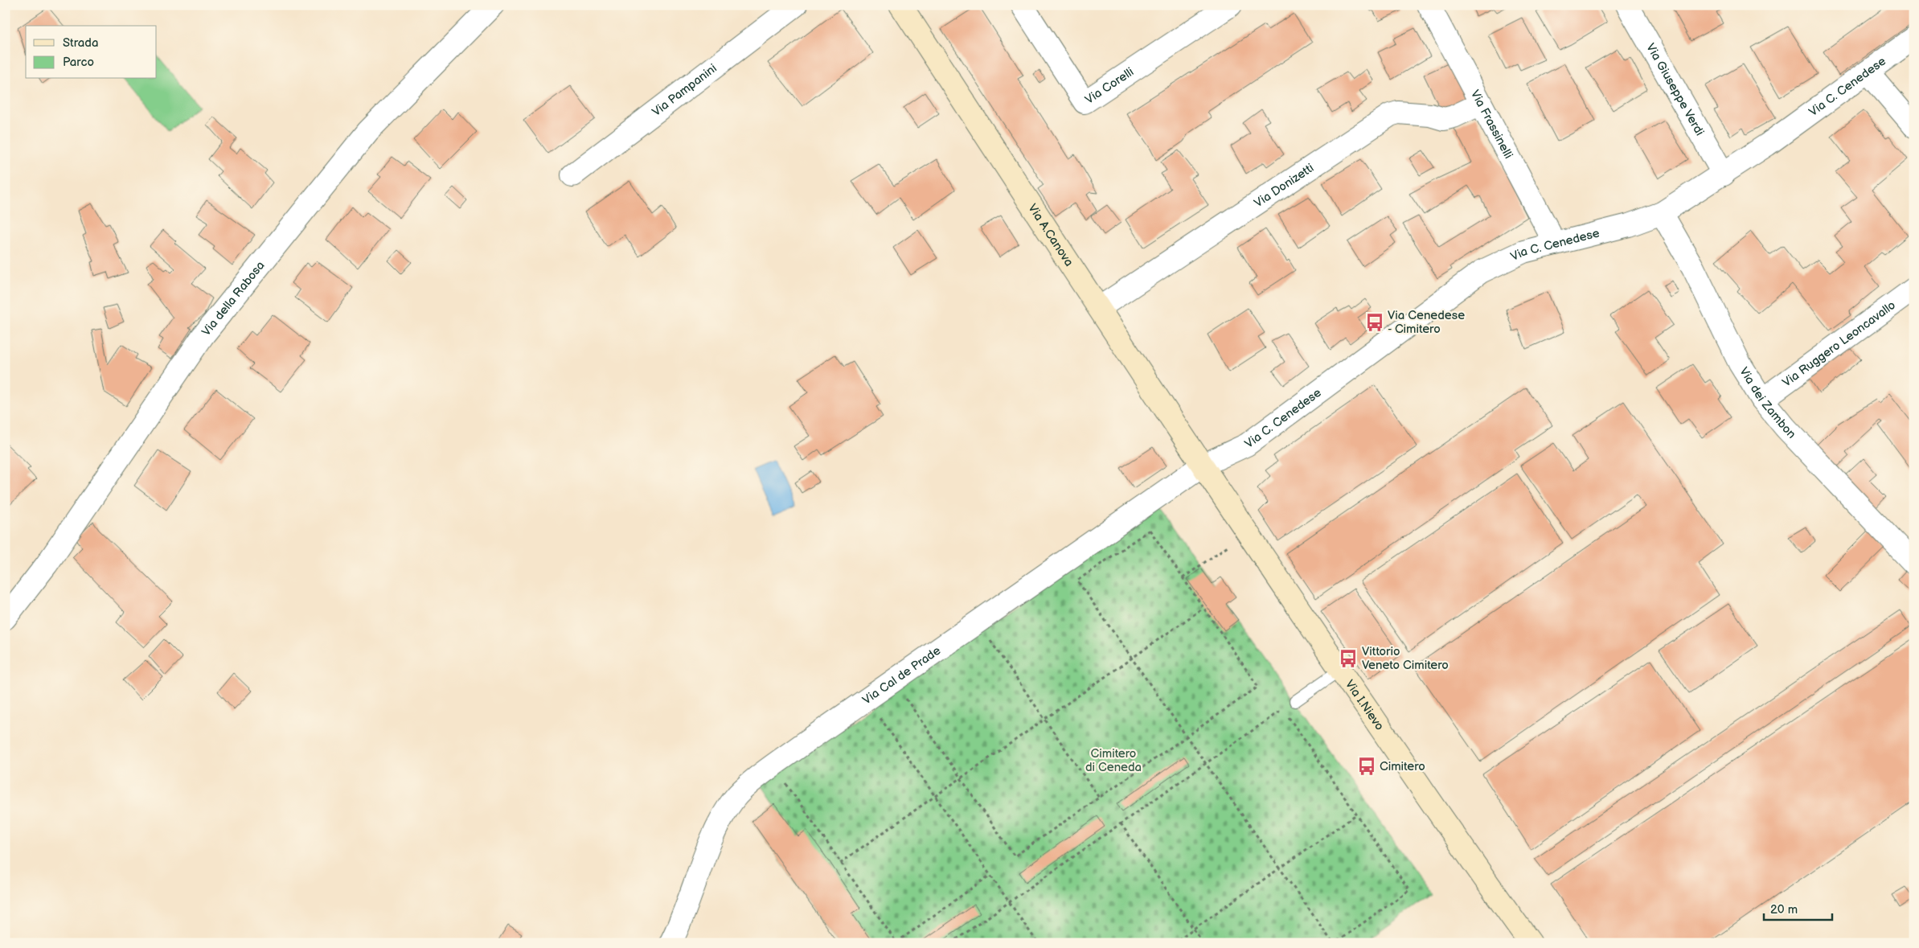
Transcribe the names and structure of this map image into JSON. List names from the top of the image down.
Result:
{
  "streets": {
    "street": [
      "Via Corelli",
      "Via C. Cenedese",
      "Via Pampanini",
      "Via Giuseppe Verdi",
      "Via Frassinelli",
      "Via Donizetti",
      "Via A.Canova",
      "Via della Rabosa",
      "Via Ruggero Leoncavallo",
      "Via dei Zambon",
      "Via Cal de Prade",
      "Via I.Nievo"
    ]
  },
  "crossings": [
    ["Via C. Cenedese", "Via Giuseppe Verdi"],
    ["Via C. Cenedese", "Via Frassinelli"],
    ["Via C. Cenedese", "Via A.Canova"],
    ["Via C. Cenedese", "Via dei Zambon"],
    ["Via C. Cenedese", "Via Cal de Prade"],
    ["Via C. Cenedese", "Via I.Nievo"],
    ["Via Frassinelli", "Via Donizetti"],
    ["Via Donizetti", "Via A.Canova"],
    ["Via A.Canova", "Via Cal de Prade"],
    ["Via A.Canova", "Via I.Nievo"],
    ["Via Ruggero Leoncavallo", "Via dei Zambon"],
    ["Via Cal de Prade", "Via I.Nievo"]
  ],
  "parks": ["Cimitero di Ceneda"],
  "places": {
    "bus stop": ["Via Cenedese - Cimitero", "Vittorio Veneto Cimitero", "Cimitero"]
  },
  "legend": ["Strada", "Parco"],
  "scale_bar": "20 m"
}
